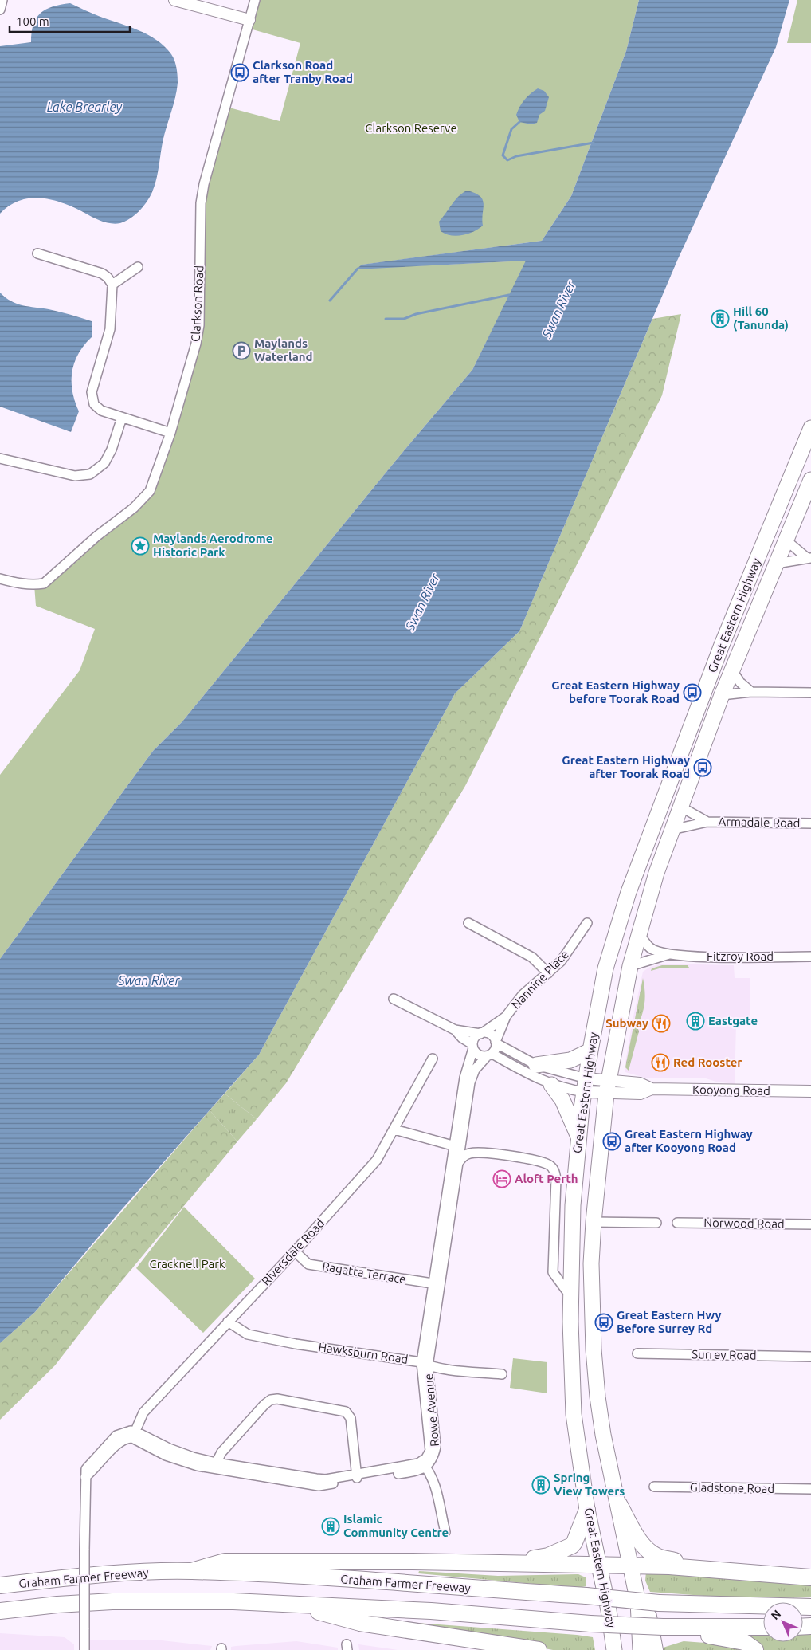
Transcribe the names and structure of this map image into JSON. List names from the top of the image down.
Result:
{
  "streets": {
    "highway": ["Great Eastern Highway", "Graham Farmer Freeway"],
    "street": [
      "Clarkson Road",
      "Armadale Road",
      "Fitzroy Road",
      "Nannine Place",
      "Kooyong Road",
      "Norwood Road",
      "Riversdale Road",
      "Ragatta Terrace",
      "Hawksburn Road",
      "Surrey Road",
      "Rowe Avenue",
      "Gladstone Road"
    ]
  },
  "crossings": [
    ["Great Eastern Highway", "Armadale Road"],
    ["Great Eastern Highway", "Fitzroy Road"],
    ["Great Eastern Highway", "Kooyong Road"],
    ["Nannine Place", "Rowe Avenue"],
    ["Riversdale Road", "Ragatta Terrace"],
    ["Riversdale Road", "Hawksburn Road"],
    ["Ragatta Terrace", "Rowe Avenue"],
    ["Hawksburn Road", "Rowe Avenue"]
  ],
  "water": ["Lake Brearley", "Swan River"],
  "parks": ["Clarkson Reserve", "Cracknell Park"],
  "places": {
    "bus stop": [
      "Clarkson Road after Tranby Road",
      "Great Eastern Highway before Toorak Road",
      "Great Eastern Highway after Toorak Road",
      "Great Eastern Highway after Kooyong Road",
      "Great Eastern Hwy Before Surrey Rd"
    ],
    "building": [
      "Hill 60 (Tanunda)",
      "Eastgate",
      "Spring View Towers",
      "Islamic Community Centre"
    ],
    "parking": ["Maylands Waterland"],
    "place": ["Maylands Aerodrome Historic Park"],
    "restaurant": ["Subway", "Red Rooster"],
    "hotel": ["Aloft Perth"]
  },
  "scale_bar": "100 m",
  "north": "top left"
}
